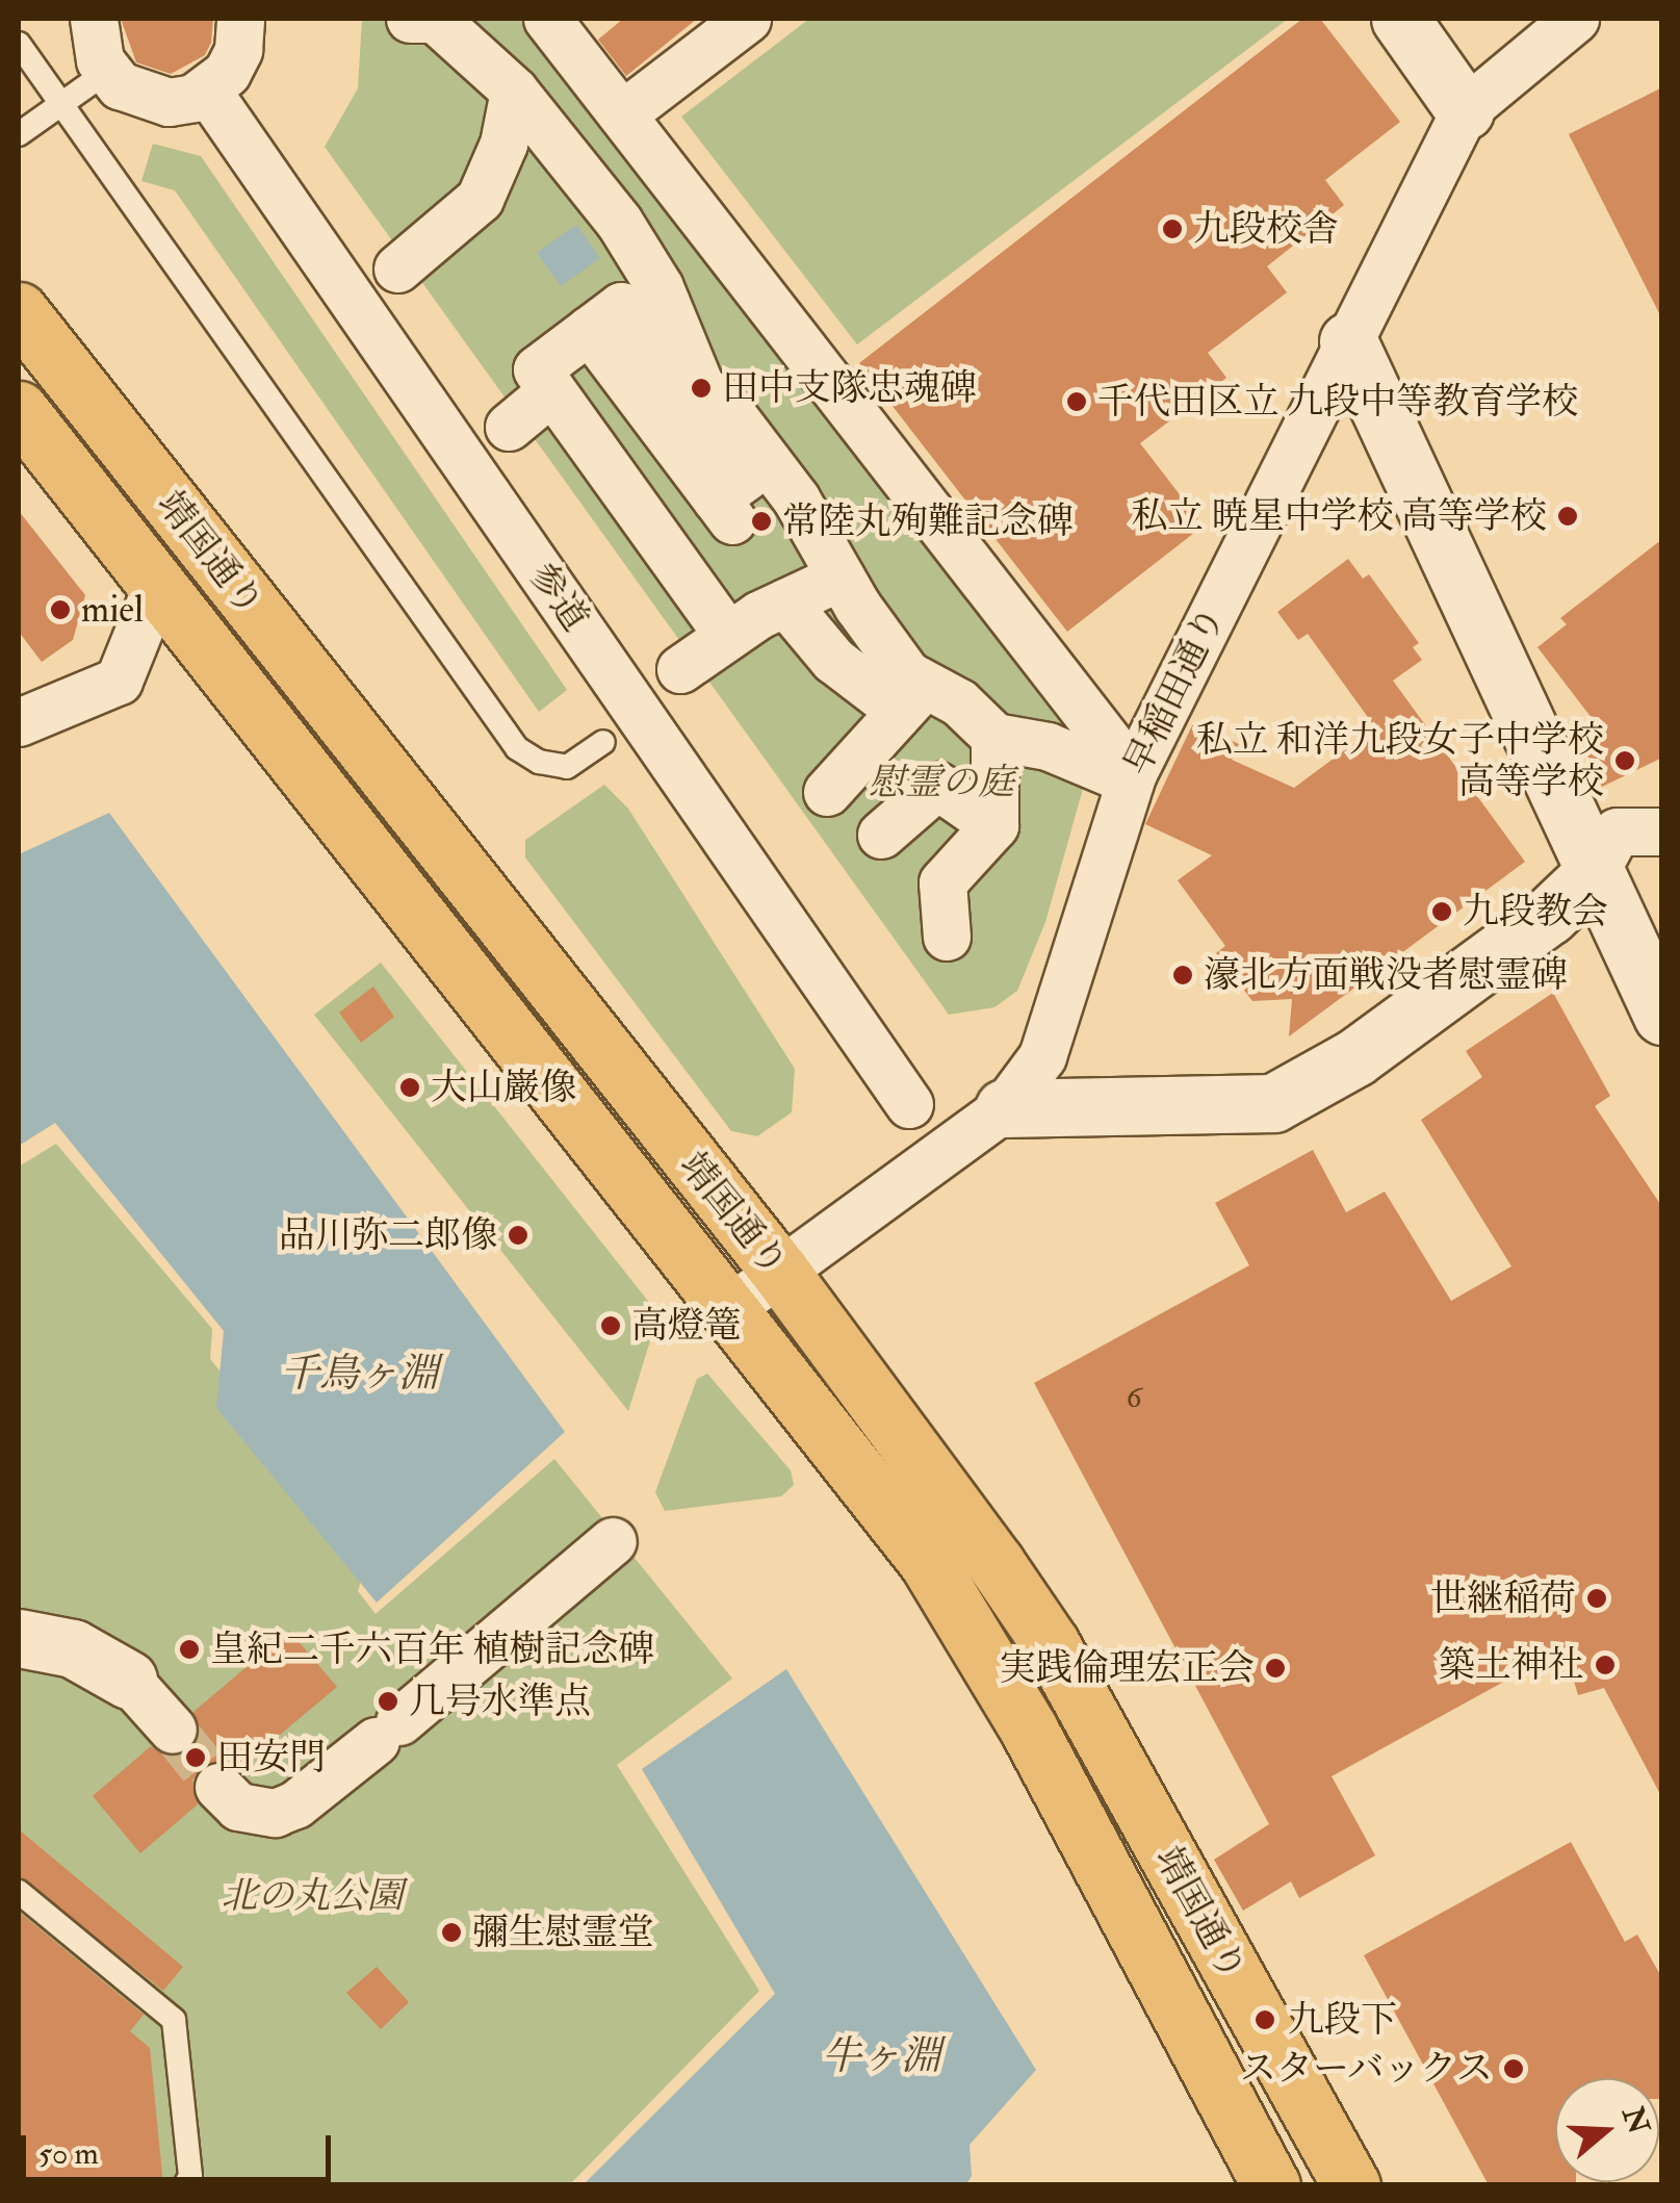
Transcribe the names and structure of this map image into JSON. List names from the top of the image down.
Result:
{
  "streets": {
    "main road": ["靖国通り"],
    "street": ["参道", "早稲田通り"]
  },
  "crossings": [
    ["靖国通り", "早稲田通り"]
  ],
  "water": ["千鳥ヶ淵", "牛ヶ淵"],
  "parks": ["慰霊の庭", "北の丸公園"],
  "places": [
    "九段校舎",
    "田中支隊忠魂碑",
    "千代田区立 九段中等教育学校",
    "私立 暁星中学校 高等学校",
    "常陸丸殉難記念碑",
    "miel",
    "私立 和洋九段女子中学校 高等学校",
    "九段教会",
    "濠北方面戦没者慰霊碑",
    "大山巌像",
    "品川弥二郎像",
    "高燈篭",
    "世継稲荷",
    "皇紀二千六百年 植樹記念碑",
    "築土神社",
    "実践倫理宏正会",
    "几号水準点",
    "田安門",
    "彌生慰霊堂",
    "九段下",
    "スターバックス"
  ],
  "house_numbers": ["6"],
  "scale_bar": "50 m",
  "north": "right"
}
